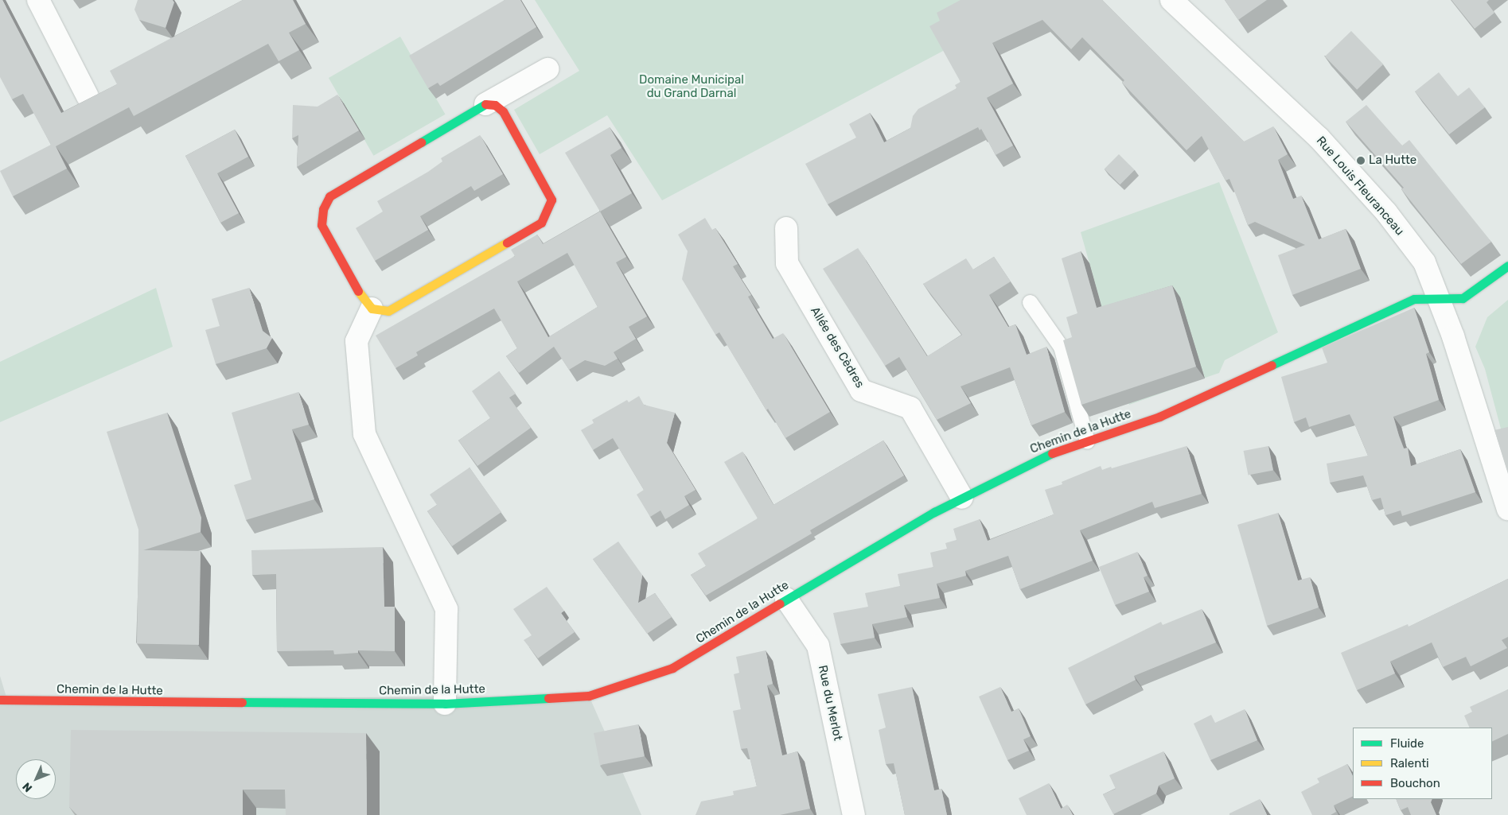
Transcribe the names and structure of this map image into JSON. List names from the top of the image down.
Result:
{
  "streets": {
    "street": [
      "Rue Louis Fleuranceau",
      "Allée des Cèdres",
      "Chemin de la Hutte",
      "Rue du Merlot"
    ]
  },
  "crossings": [
    ["Rue Louis Fleuranceau", "Chemin de la Hutte"],
    ["Allée des Cèdres", "Chemin de la Hutte"],
    ["Chemin de la Hutte", "Rue du Merlot"]
  ],
  "parks": ["Domaine Municipal du Grand Darnal"],
  "places": ["La Hutte"],
  "legend": ["Fluide", "Ralenti", "Bouchon"],
  "north": "bottom left"
}
